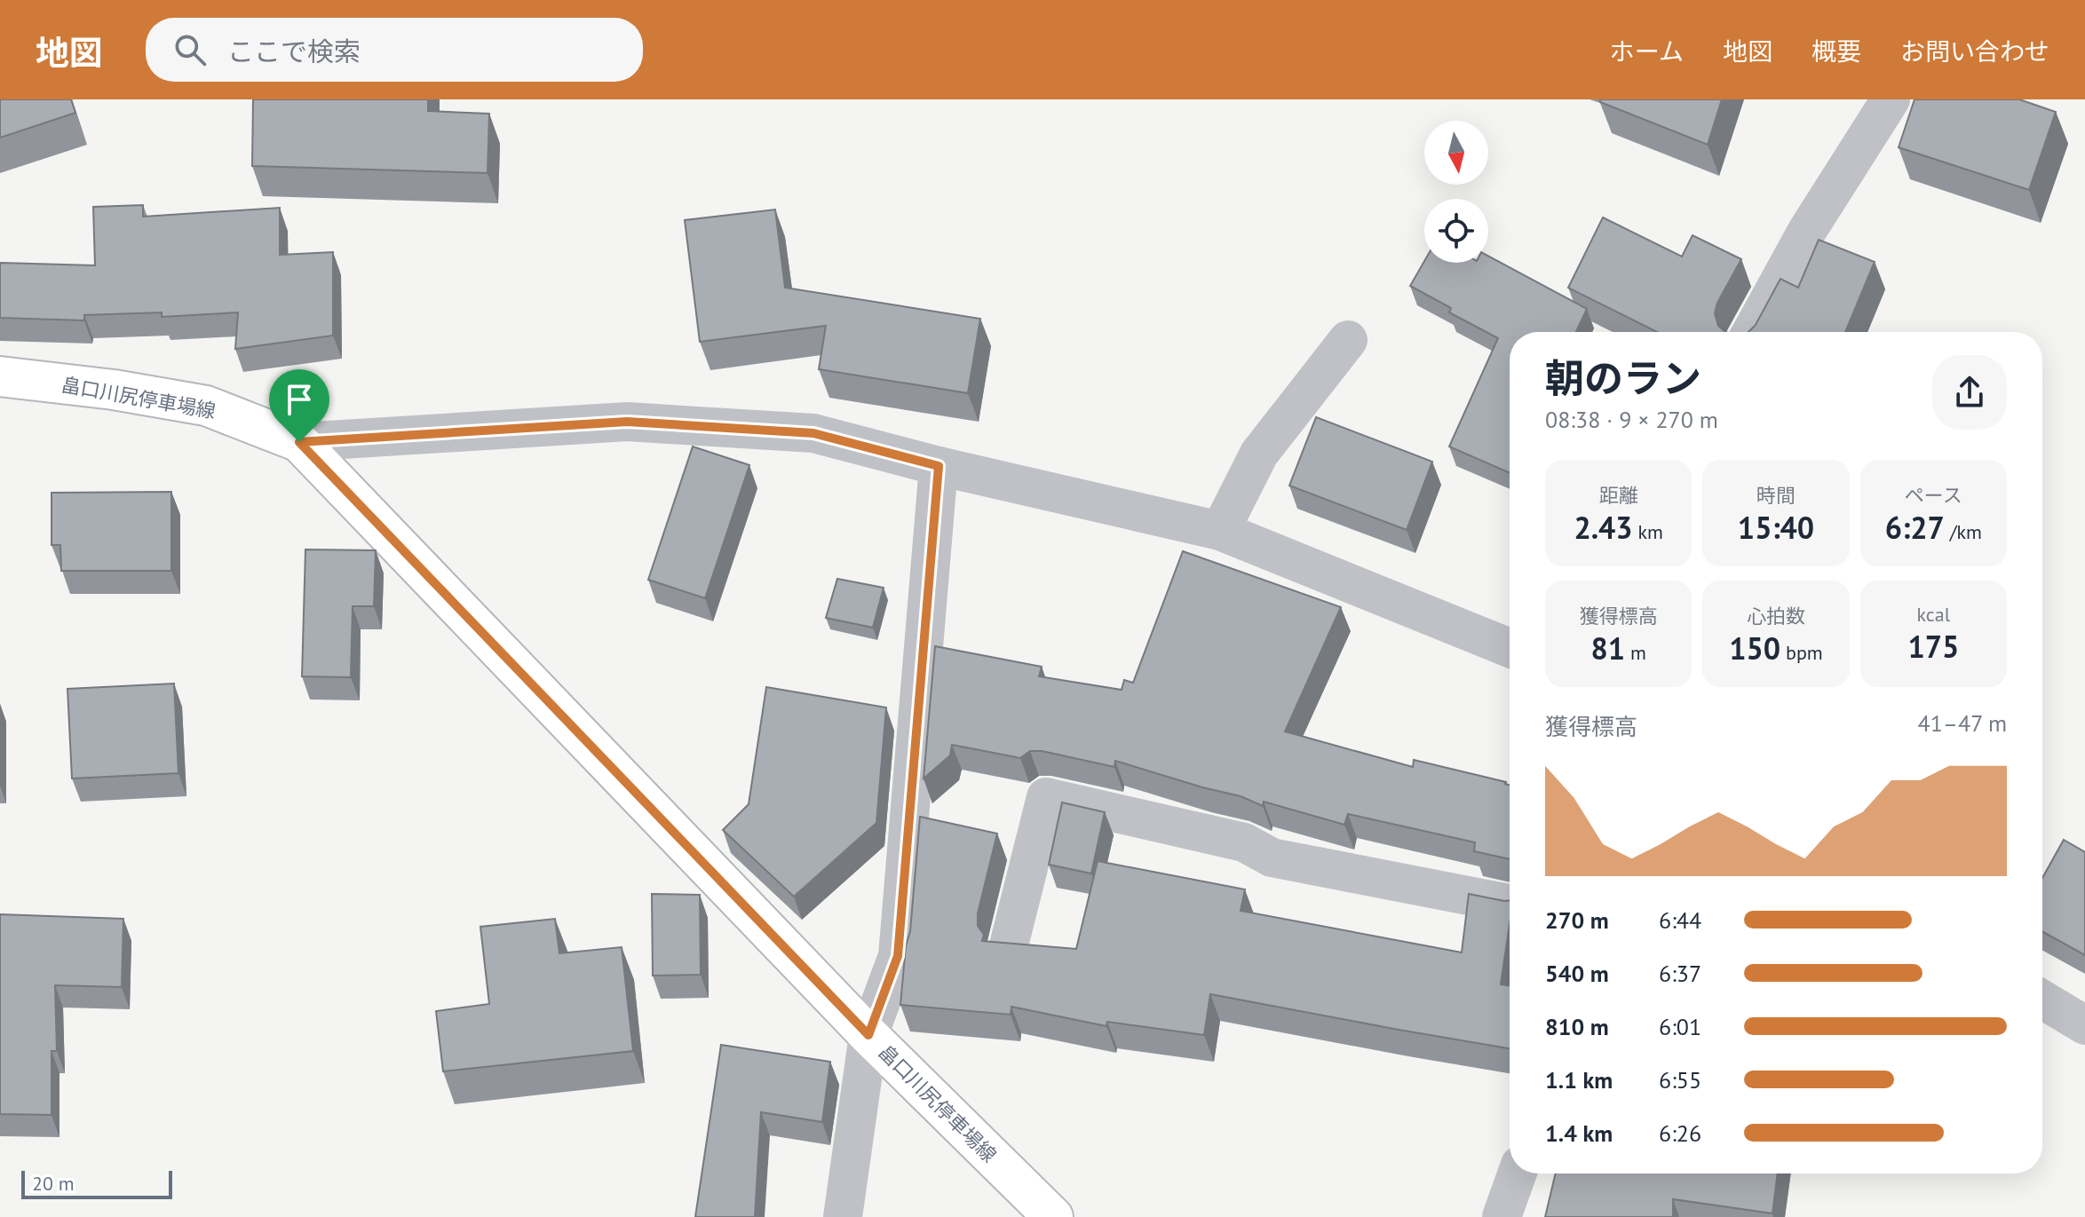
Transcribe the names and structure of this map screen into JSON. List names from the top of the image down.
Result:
{
  "streets": {
    "main road": ["畠口川尻停車場線"]
  },
  "scale_bar": "20 m",
  "north": "bottom",
  "page": {
    "header": "地図",
    "search": "ここで検索",
    "nav": [
      "ホーム",
      "地図",
      "概要",
      "お問い合わせ"
    ],
    "heading": ["朝のラン", "08:38 · 9 × 270 m"],
    "stats": [
      ["距離", "2.43 km"],
      ["時間", "15:40"],
      ["ペース", "6:27 /km"],
      ["獲得標高", "81 m"],
      ["心拍数", "150 bpm"],
      ["kcal", "175"]
    ],
    "chart": ["獲得標高", "41–47 m"],
    "list": [
      {
        "name": "270 m",
        "note": "6:44"
      },
      {
        "name": "540 m",
        "note": "6:37"
      },
      {
        "name": "810 m",
        "note": "6:01"
      },
      {
        "name": "1.1 km",
        "note": "6:55"
      },
      {
        "name": "1.4 km",
        "note": "6:26"
      }
    ],
    "scale": "20 m"
  }
}
